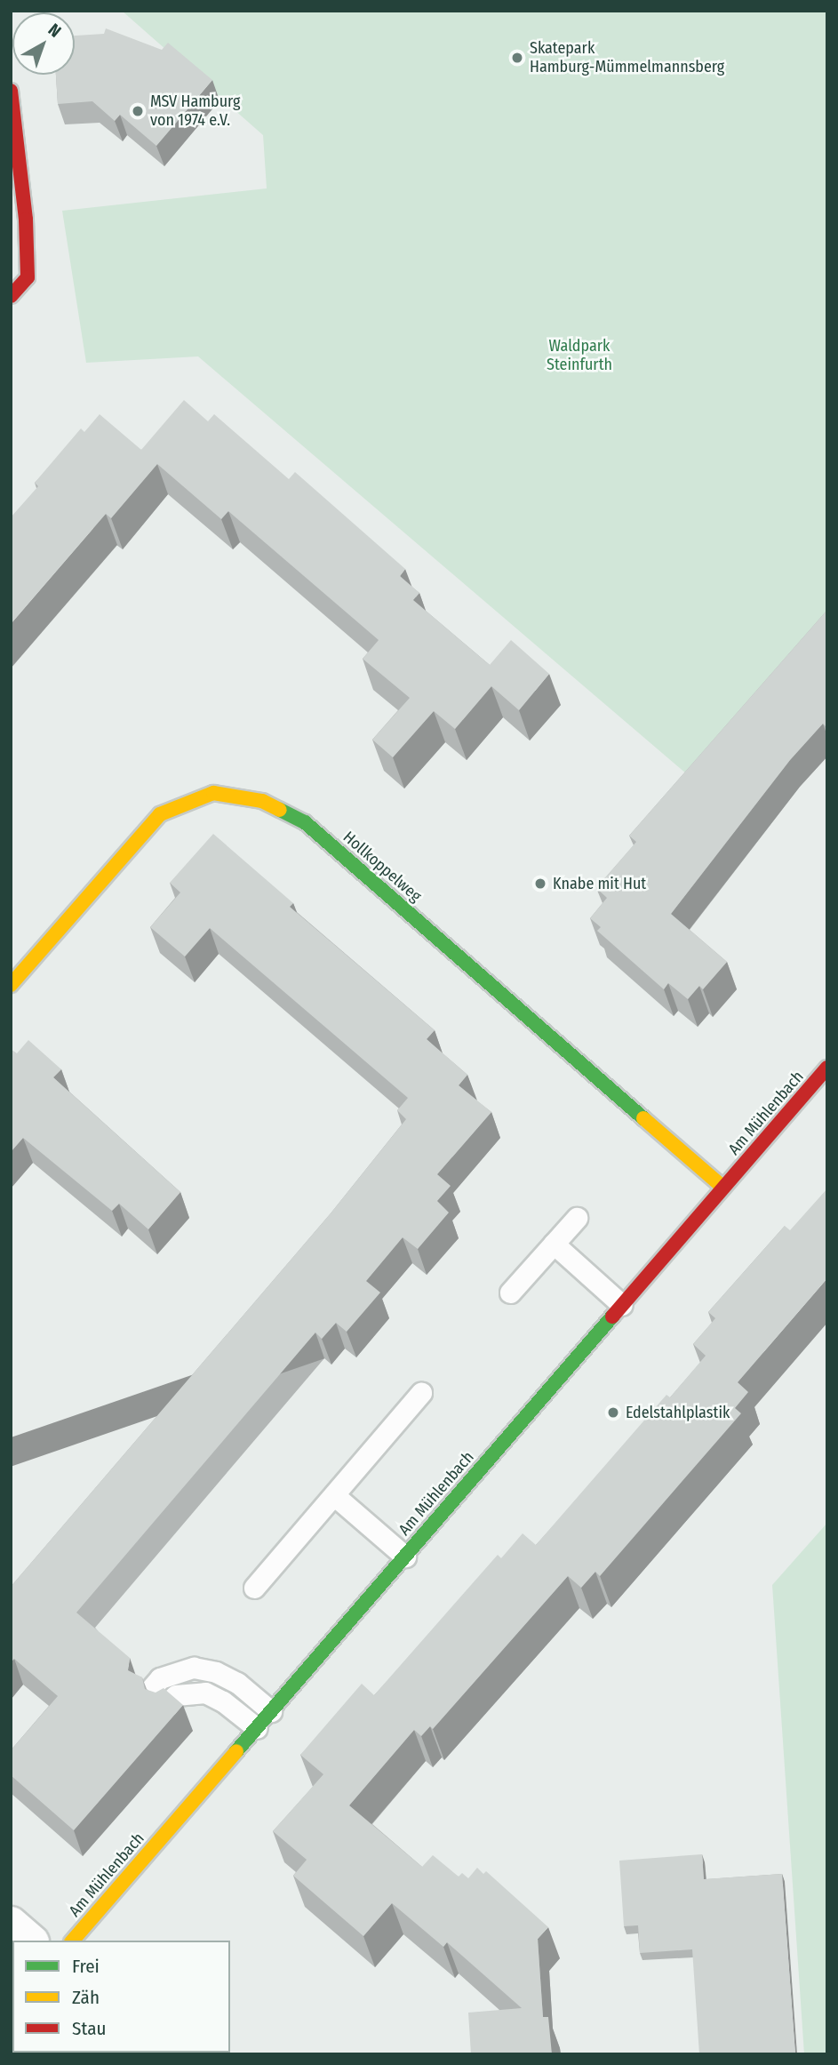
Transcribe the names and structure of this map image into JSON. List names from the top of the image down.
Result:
{
  "streets": {
    "street": ["Hollkoppelweg", "Am Mühlenbach"]
  },
  "crossings": [
    ["Hollkoppelweg", "Am Mühlenbach"]
  ],
  "parks": ["Waldpark Steinfurth"],
  "places": [
    "Skatepark Hamburg-Mümmelmannsberg",
    "MSV Hamburg von 1974 e.V.",
    "Knabe mit Hut",
    "Edelstahlplastik"
  ],
  "legend": ["Frei", "Zäh", "Stau"],
  "north": "top right"
}
